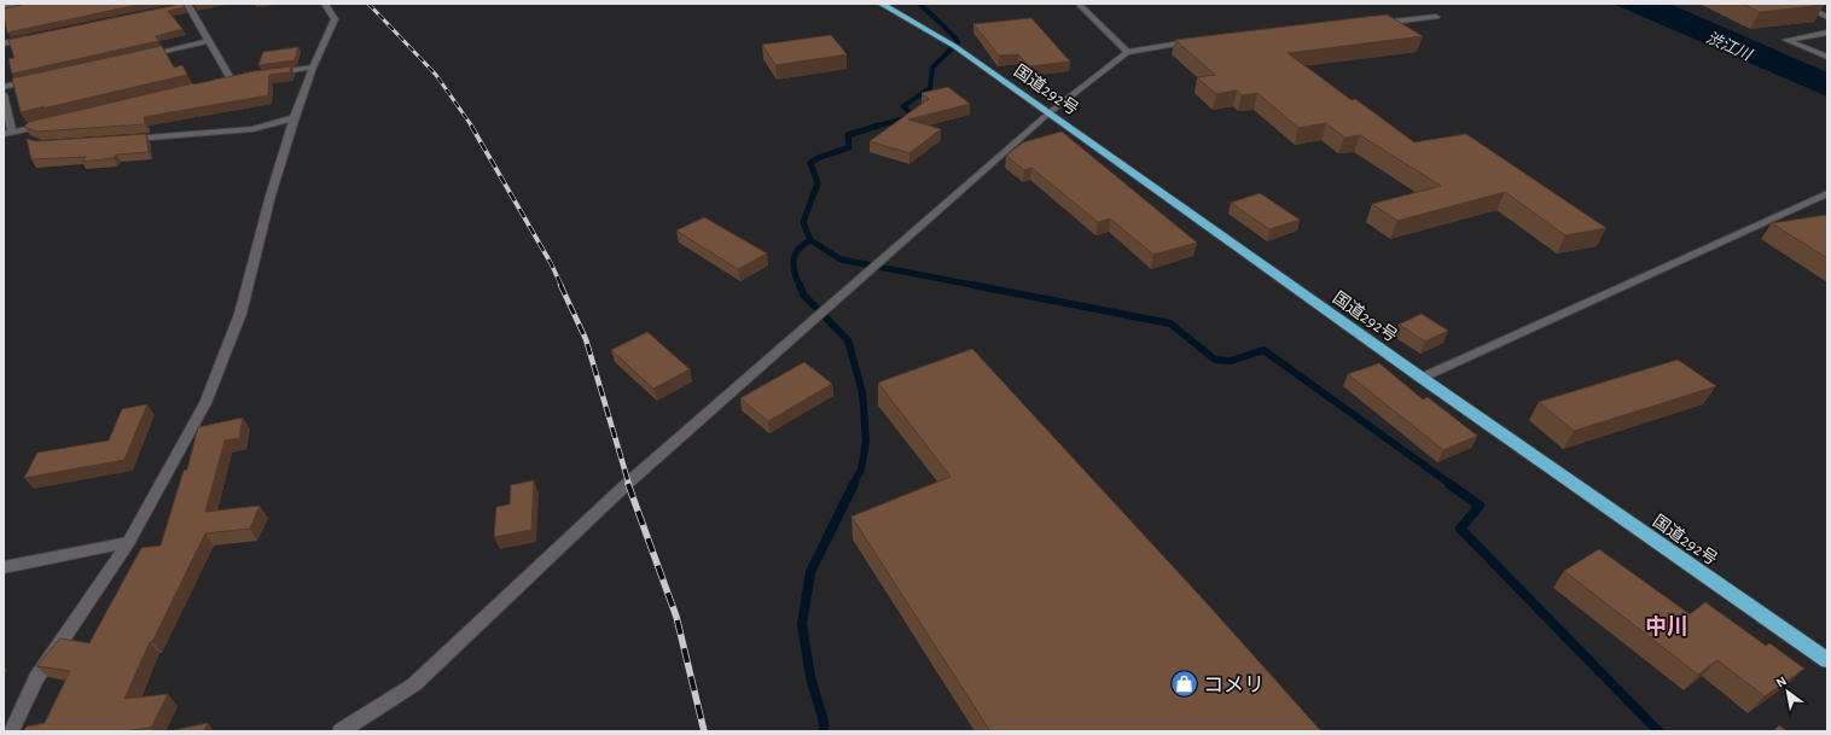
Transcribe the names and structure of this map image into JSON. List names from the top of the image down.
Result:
{
  "streets": {
    "highway": ["国道292号"]
  },
  "districts": ["中川"],
  "water": ["渋江川"],
  "places": {
    "shop": ["コメリ"]
  },
  "north": "top left"
}
